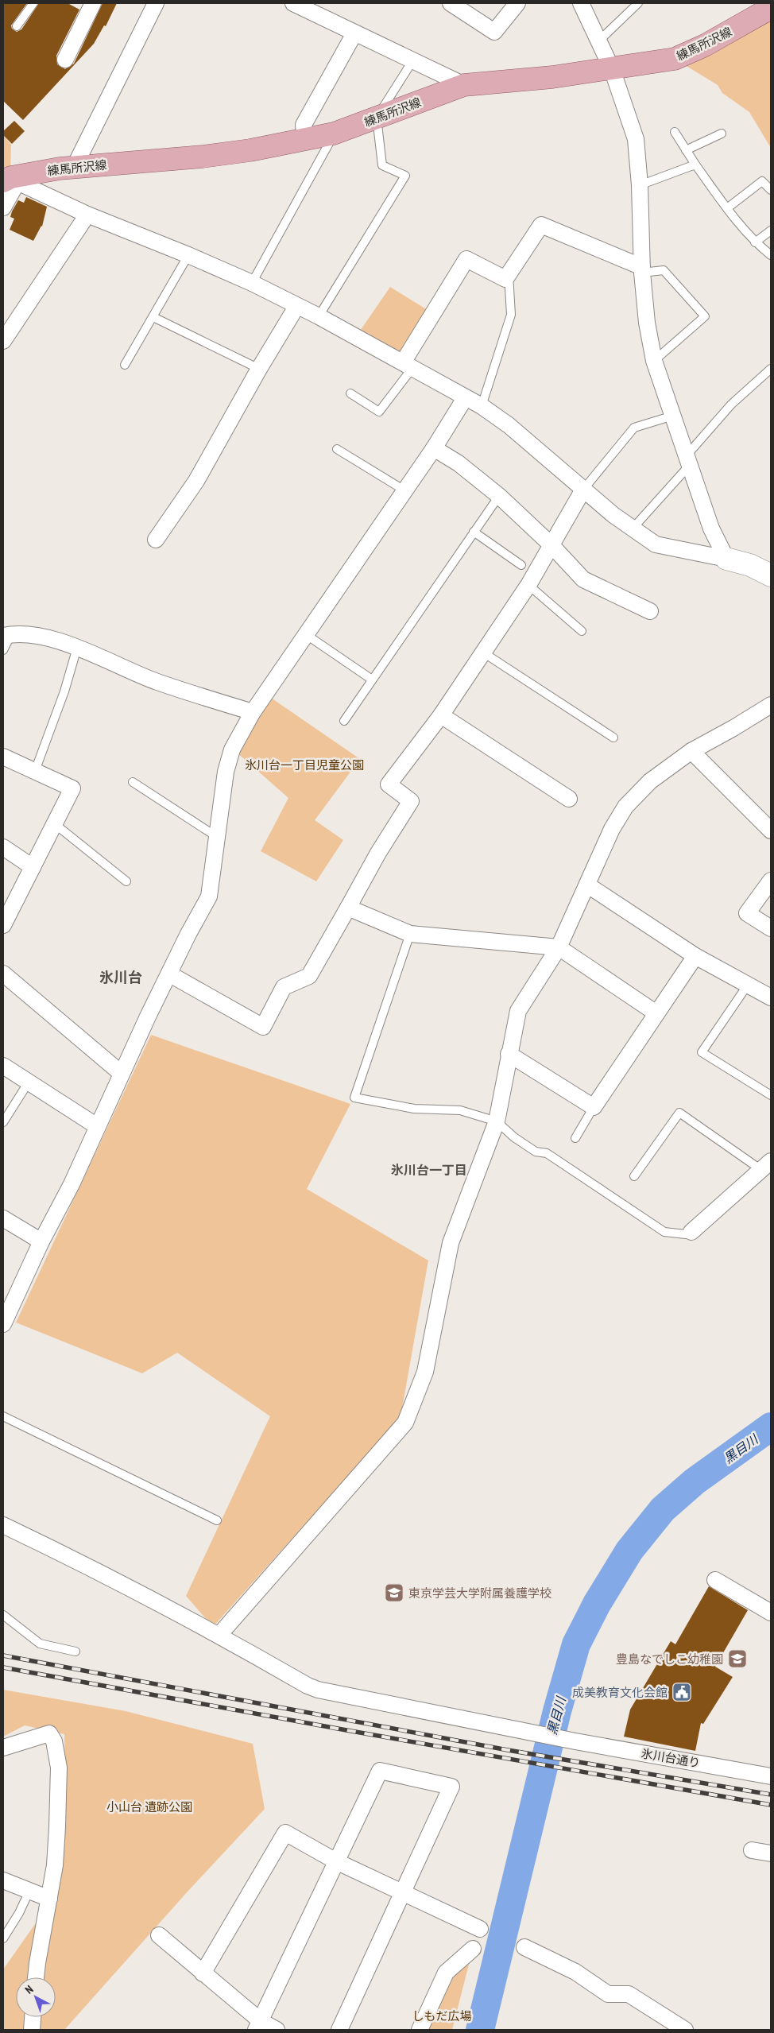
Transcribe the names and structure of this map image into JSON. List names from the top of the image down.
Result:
{
  "streets": {
    "main road": ["練馬所沢線"],
    "street": ["氷川台通り"]
  },
  "districts": ["氷川台", "氷川台一丁目"],
  "water": ["黒目川"],
  "parks": ["氷川台一丁目児童公園", "小山台 遺跡公園", "しもだ広場"],
  "places": {
    "school or university": ["東京学芸大学附属養護学校", "豊島なでしこ幼稚園"],
    "public building": ["成美教育文化会館"]
  },
  "north": "top left"
}
